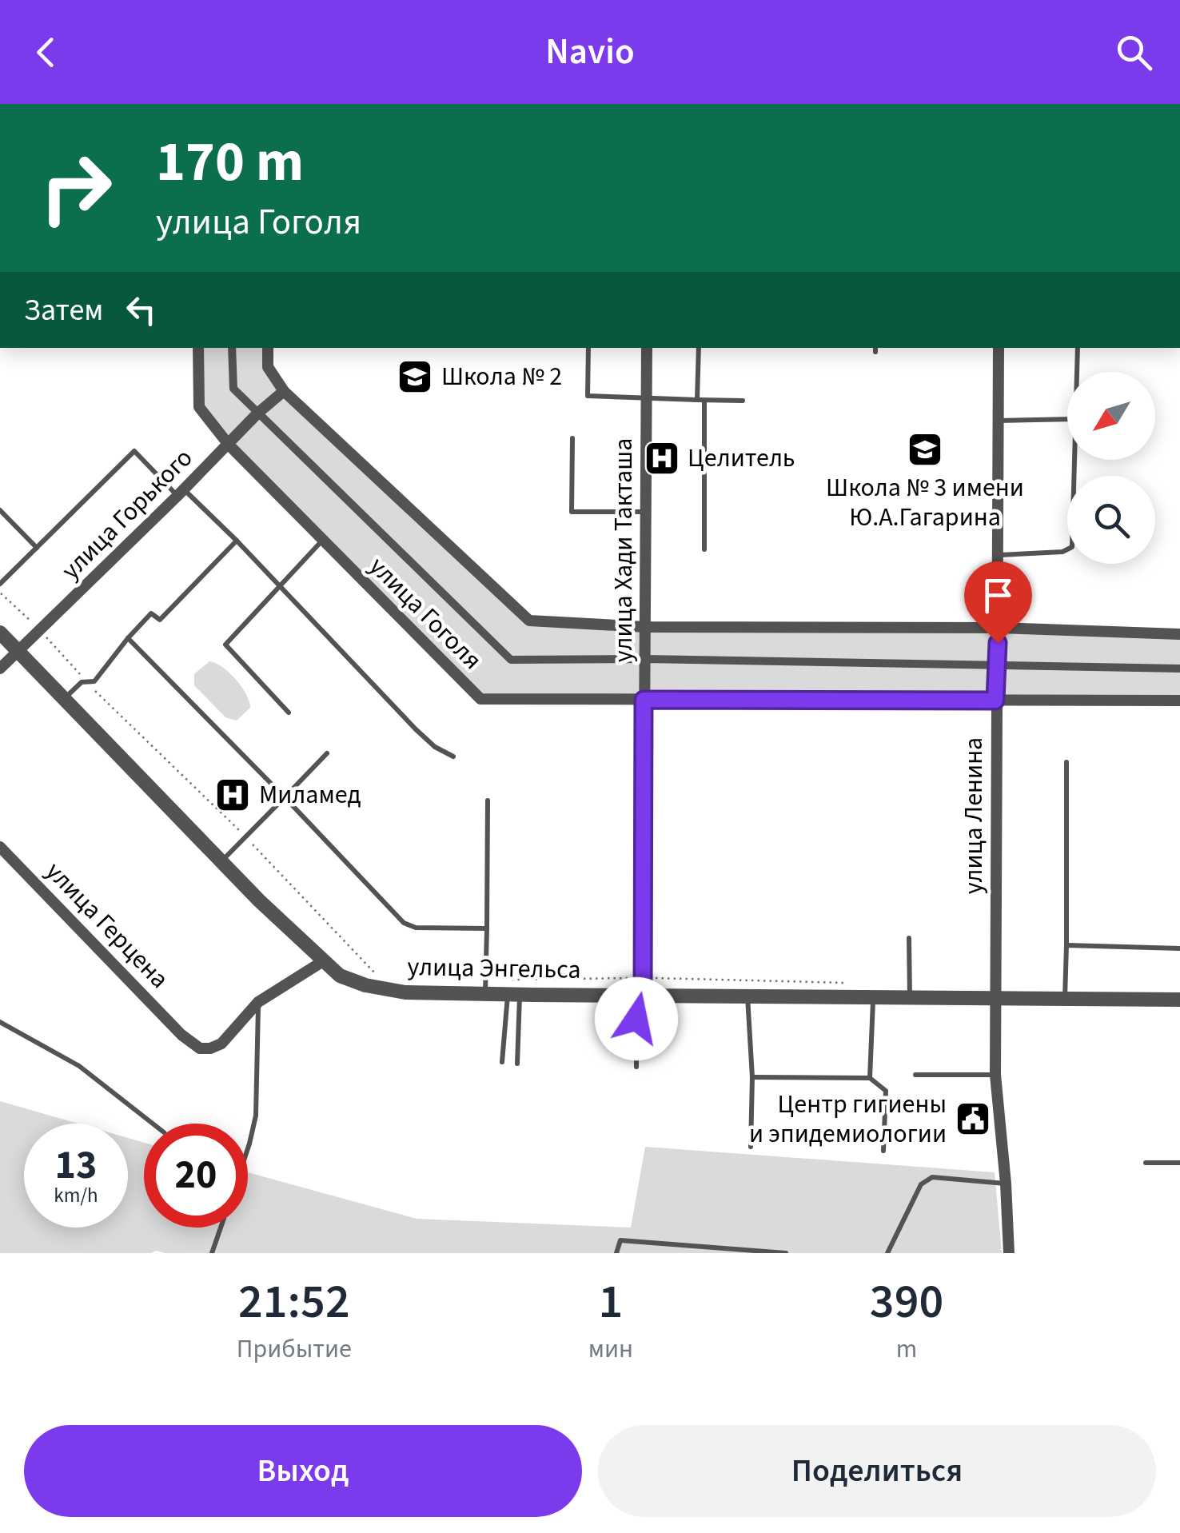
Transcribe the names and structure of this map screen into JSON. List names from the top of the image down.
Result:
{
  "streets": {
    "street": [
      "улица Горького",
      "улица Хади Такташа",
      "улица Гоголя",
      "улица Ленина",
      "улица Герцена",
      "улица Энгельса"
    ]
  },
  "crossings": [
    ["улица Горького", "улица Гоголя"],
    ["улица Горького", "улица Энгельса"],
    ["улица Хади Такташа", "улица Гоголя"],
    ["улица Хади Такташа", "улица Энгельса"],
    ["улица Гоголя", "улица Ленина"],
    ["улица Ленина", "улица Энгельса"]
  ],
  "places": {
    "school or university": ["Школа № 2", "Школа № 3 имени Ю.А.Гагарина"],
    "hospital": ["Целитель", "Миламед"],
    "public building": ["Центр гигиены и эпидемиологии"]
  },
  "north": "bottom left",
  "page": {
    "header": "Navio",
    "turn": ["170 m", "улица Гоголя"],
    "then": "Затем",
    "speed": "13 km/h",
    "limit": "20",
    "eta": [
      "21:52",
      "Прибытие",
      "1",
      "мин",
      "390",
      "m"
    ],
    "buttons": ["Выход", "Поделиться"]
  }
}
